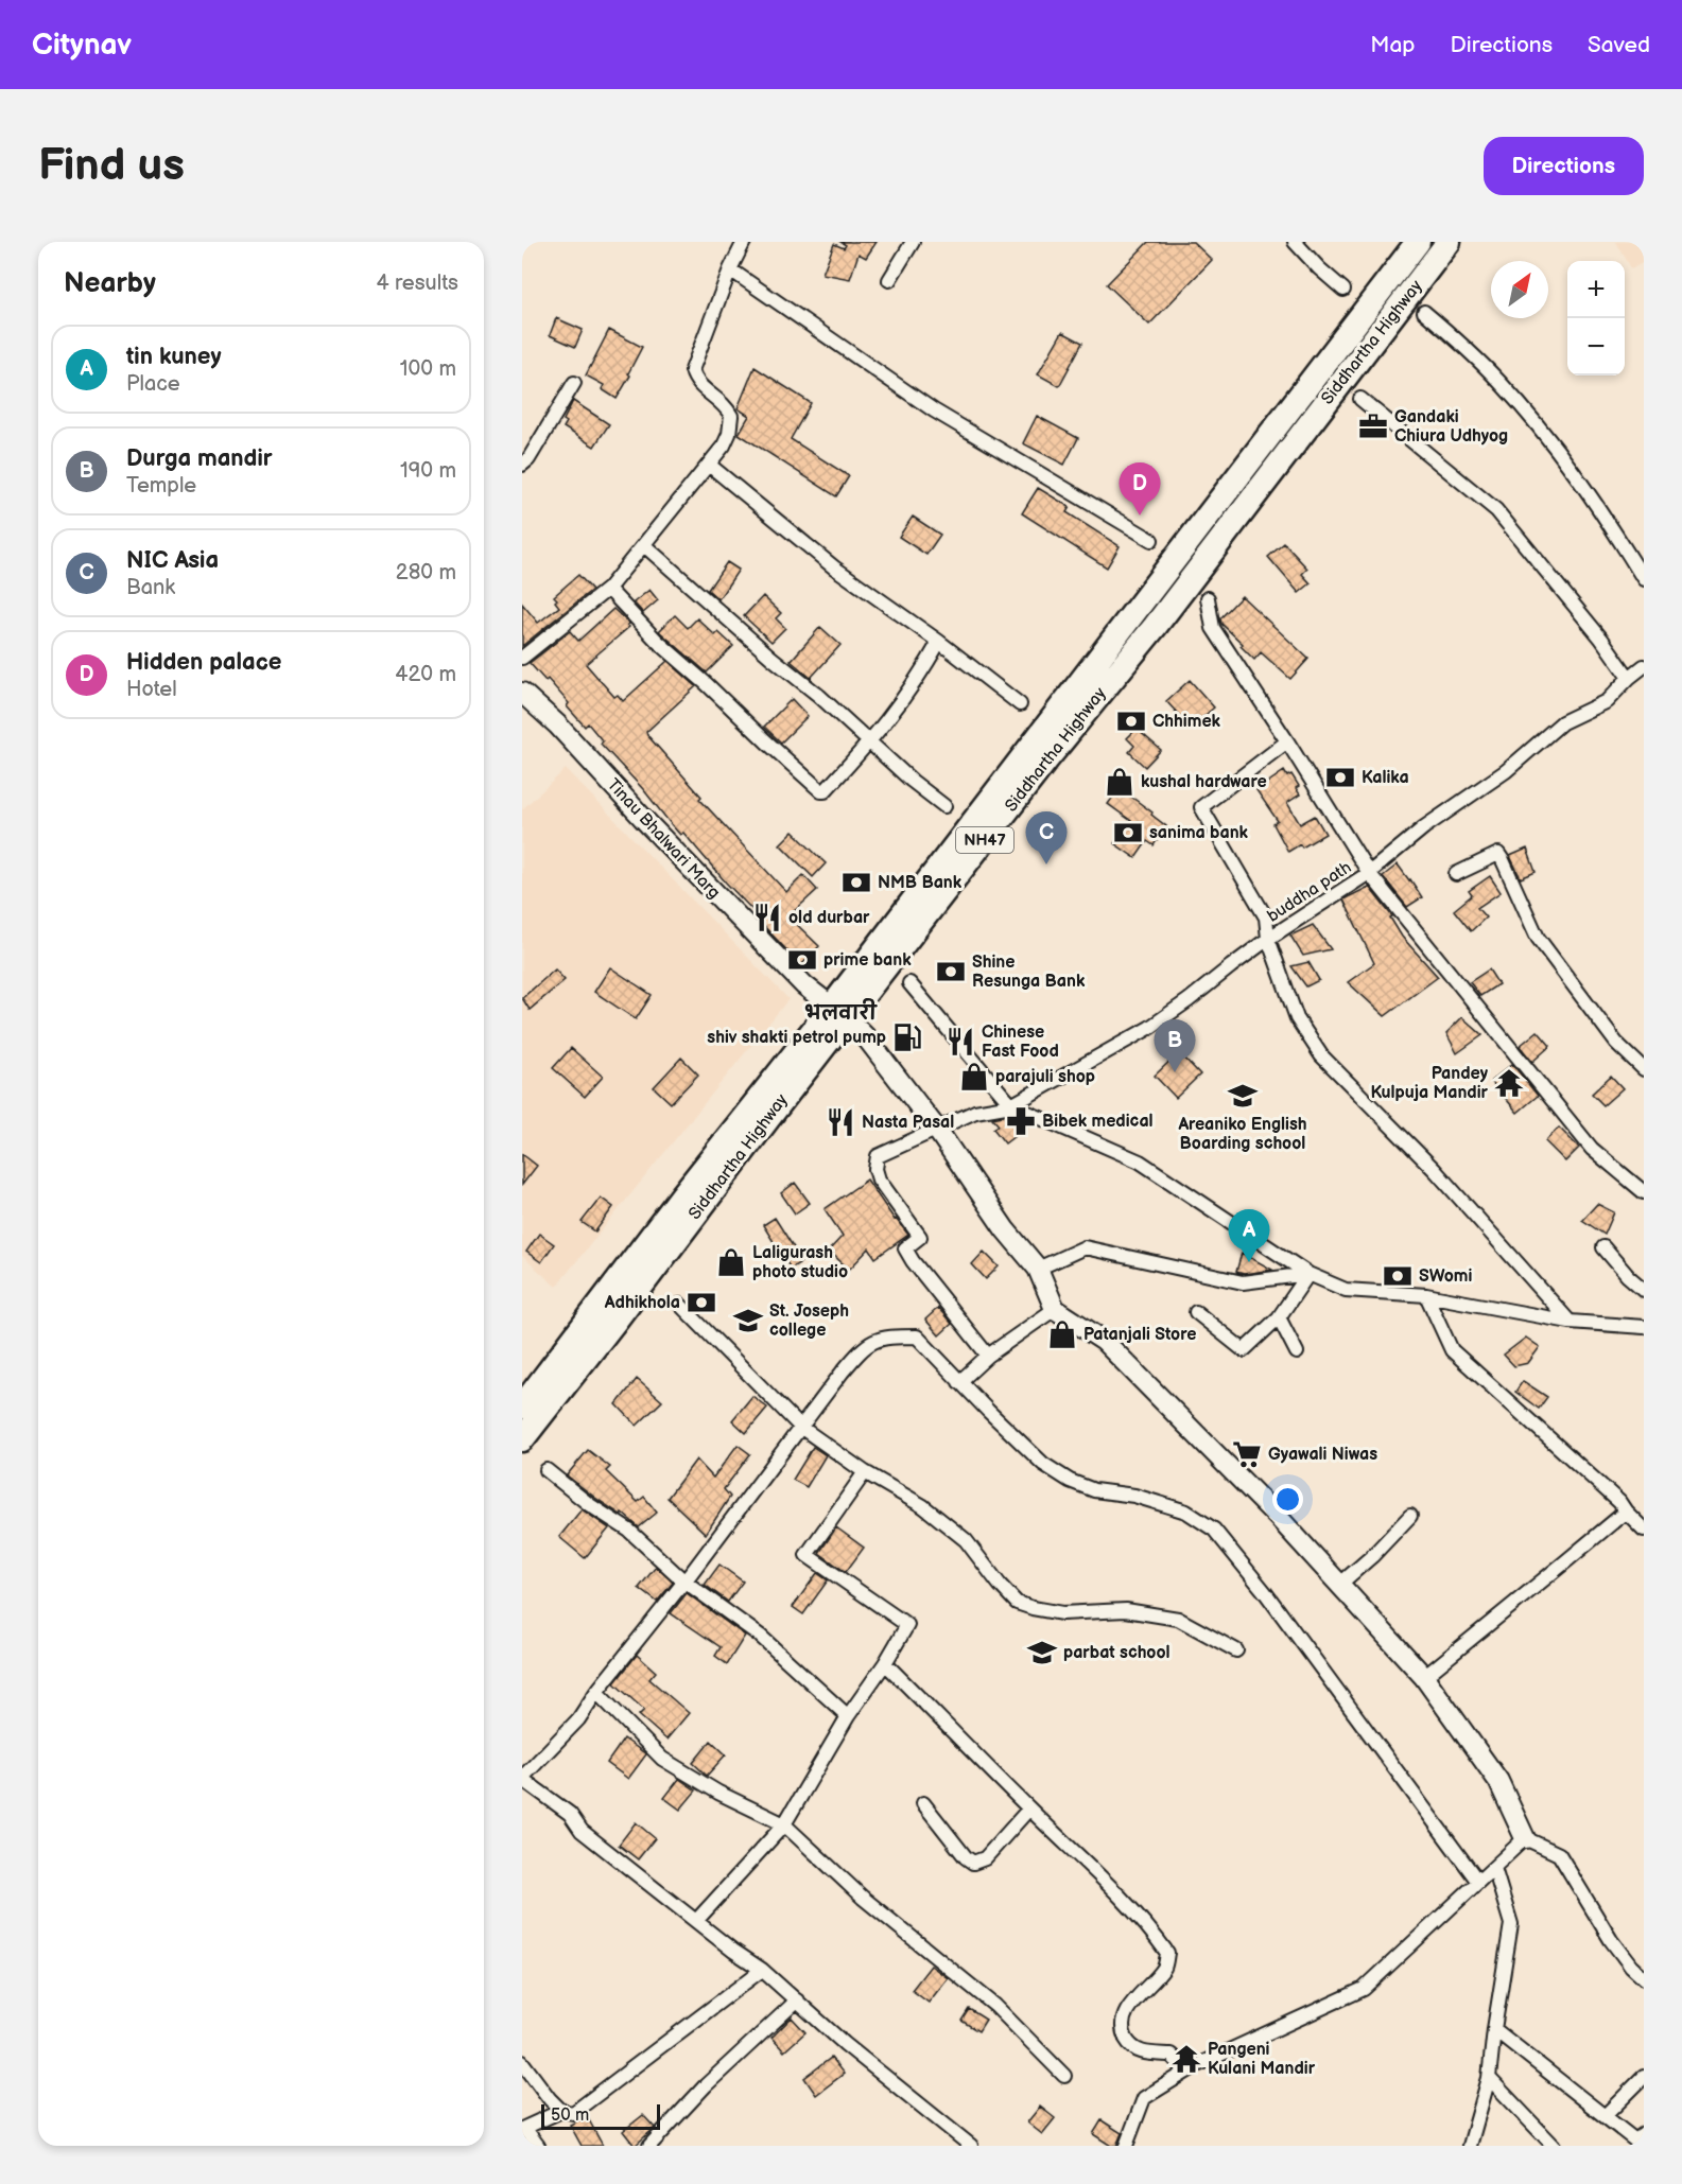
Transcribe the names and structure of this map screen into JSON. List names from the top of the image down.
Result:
{
  "streets": {
    "highway": ["Siddhartha Highway", "NH47"],
    "street": ["Tinau Bhalwari Marg", "buddha path"]
  },
  "crossings": [
    ["Siddhartha Highway", "Tinau Bhalwari Marg"]
  ],
  "districts": ["भलवारी"],
  "places": {
    "office": ["Gandaki Chiura Udhyog"],
    "bank": [
      "Chhimek",
      "Kalika",
      "sanima bank",
      "NMB Bank",
      "prime bank",
      "Shine Resunga Bank",
      "SWomi",
      "Adhikhola"
    ],
    "shop": [
      "kushal hardware",
      "parajuli shop",
      "Laligurash photo studio",
      "Patanjali Store"
    ],
    "restaurant": ["old durbar", "Chinese Fast Food", "Nasta Pasal"],
    "fuel station": ["shiv shakti petrol pump"],
    "temple": ["Pandey Kulpuja Mandir", "Pangeni Kulani Mandir"],
    "school or university": ["Areaniko English Boarding school", "St. Joseph college", "parbat school"],
    "pharmacy": ["Bibek medical"],
    "supermarket": ["Gyawali Niwas"]
  },
  "scale_bar": "50 m",
  "north": "top right",
  "page": {
    "header": "Citynav",
    "nav": ["Map", "Directions", "Saved"],
    "buttons": "Directions",
    "title": "Find us",
    "heading": ["Nearby", "4 results"],
    "map_buttons": ["+", "−"],
    "list": [
      {
        "mark": "A",
        "name": "tin kuney",
        "note": "Place",
        "value": "100 m"
      },
      {
        "mark": "B",
        "name": "Durga mandir",
        "note": "Temple",
        "value": "190 m"
      },
      {
        "mark": "C",
        "name": "NIC Asia",
        "note": "Bank",
        "value": "280 m"
      },
      {
        "mark": "D",
        "name": "Hidden palace",
        "note": "Hotel",
        "value": "420 m"
      }
    ],
    "pins": [
      "D",
      "C",
      "B",
      "A"
    ],
    "scale": "50 m"
  }
}
